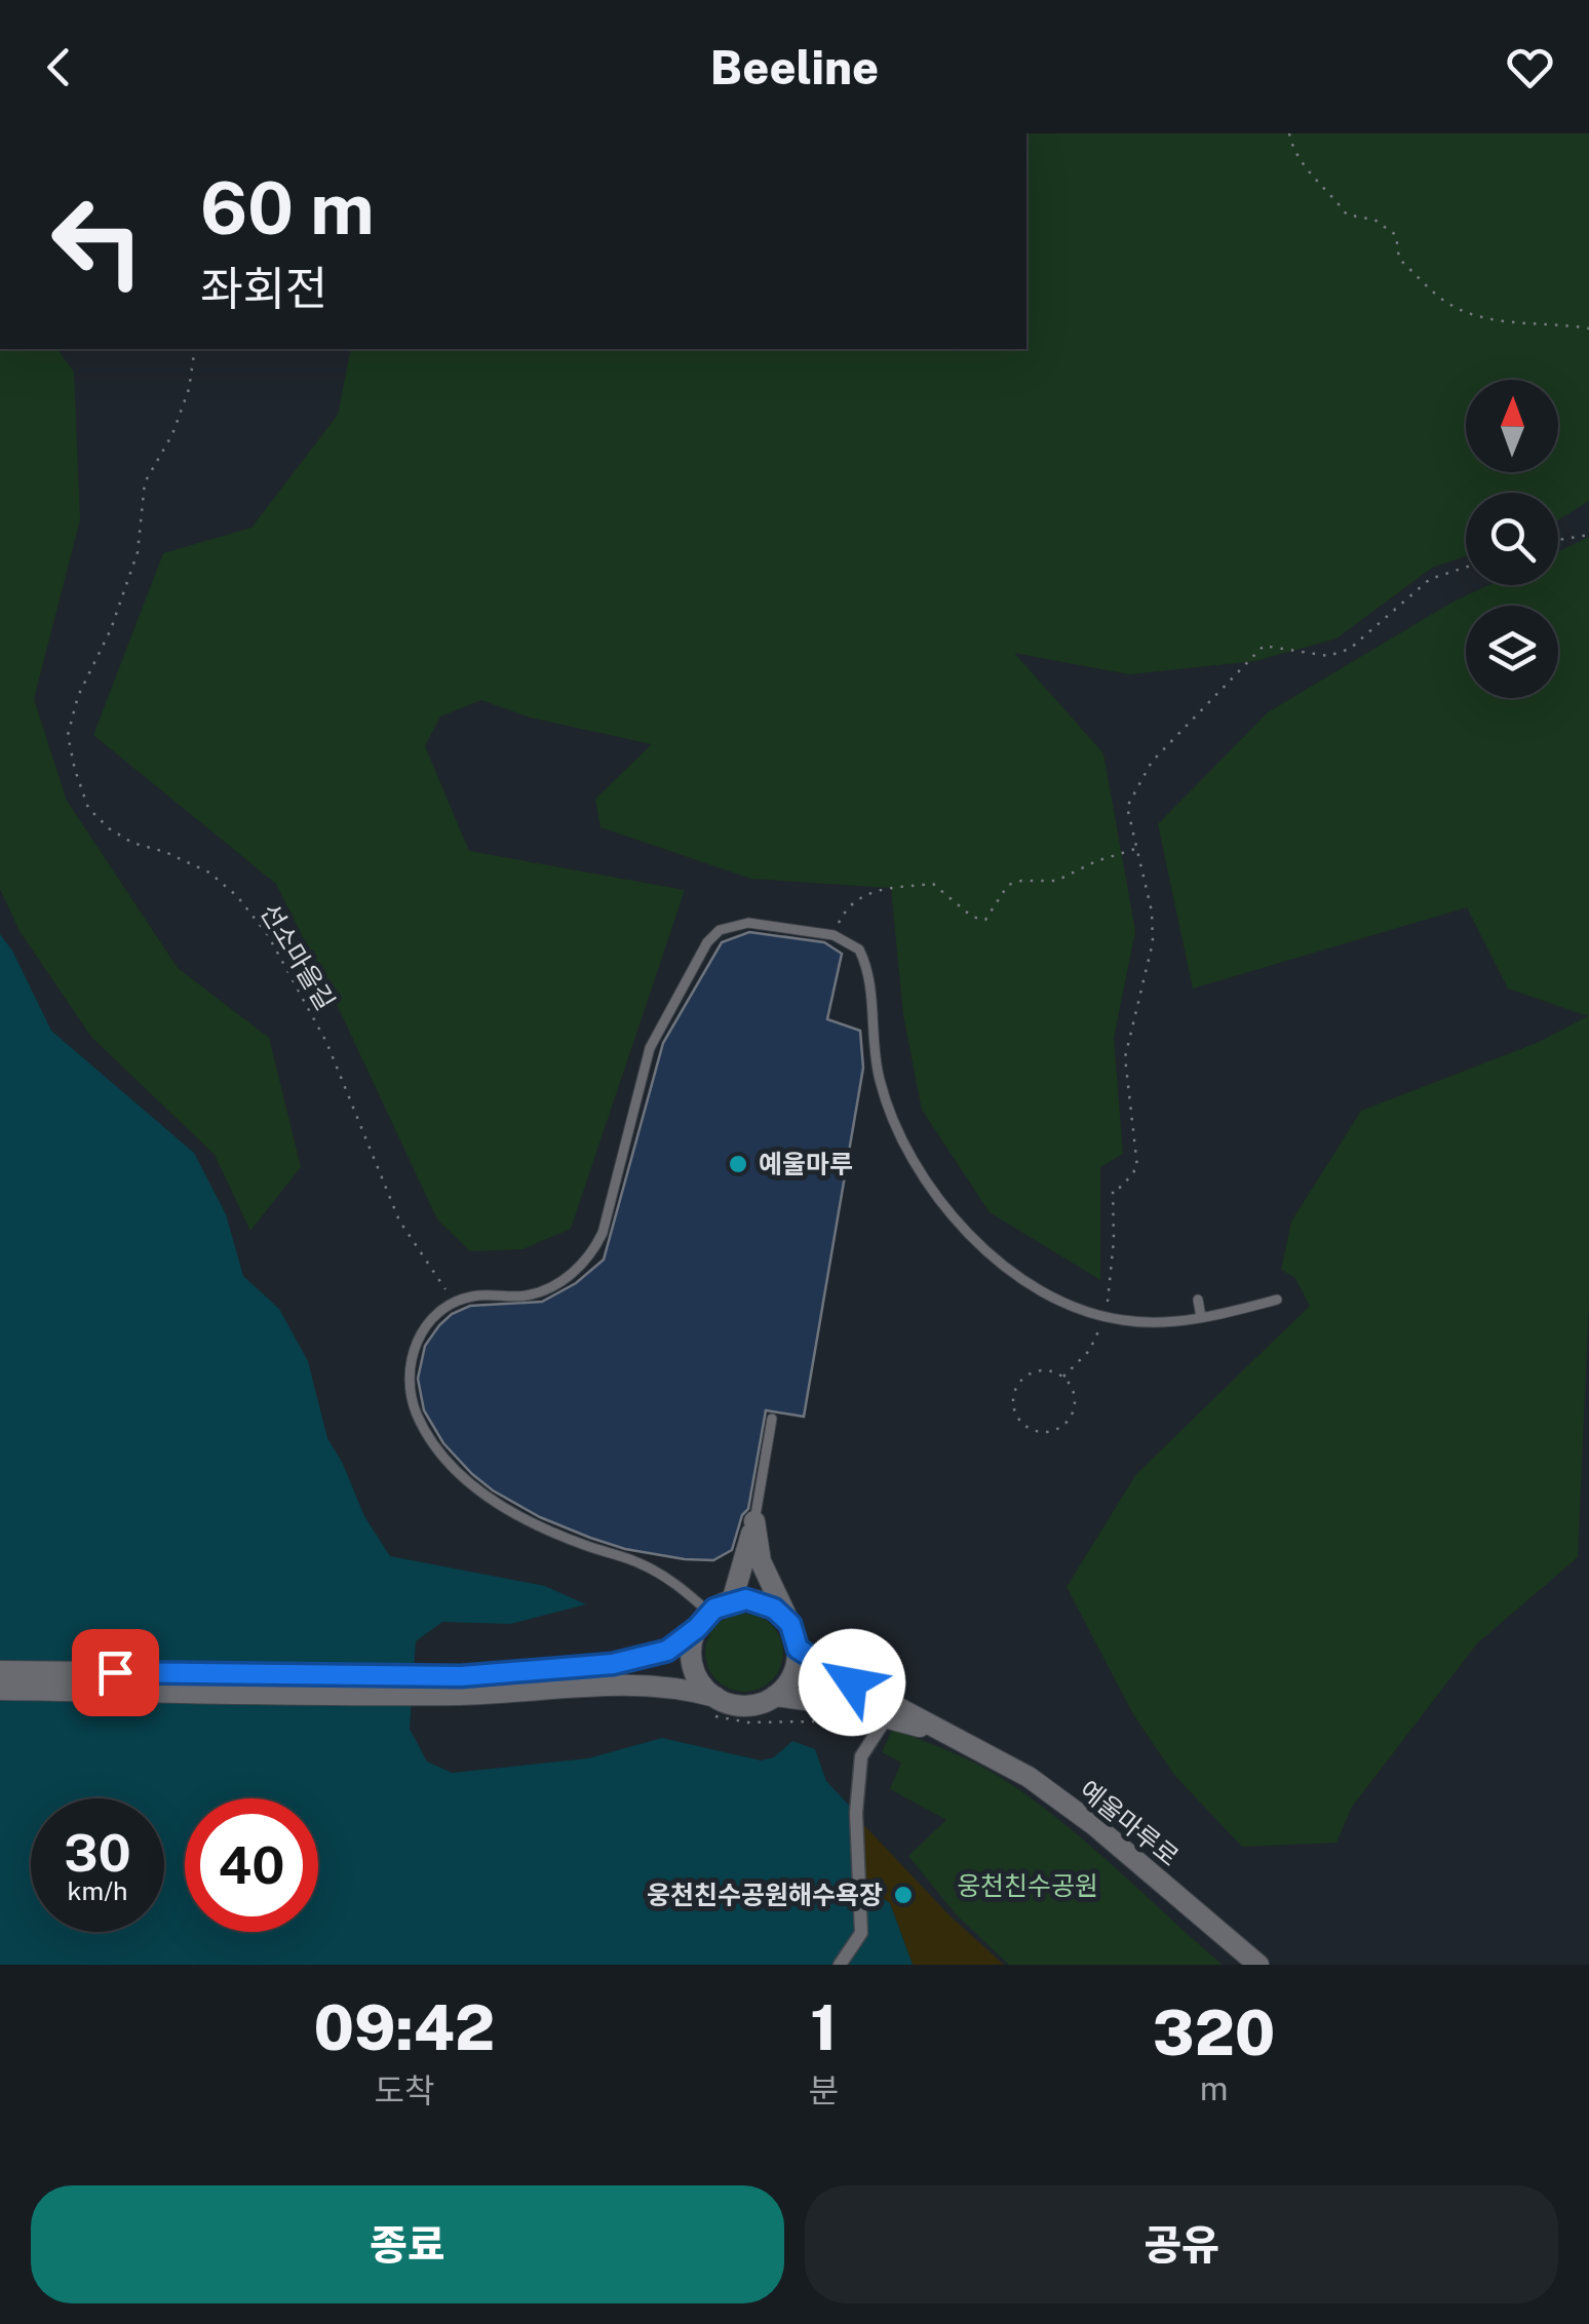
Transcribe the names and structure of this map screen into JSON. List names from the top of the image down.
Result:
{
  "streets": {
    "street": ["예울마루로"],
    "path": ["선소마을길"]
  },
  "parks": ["웅천친수공원"],
  "places": ["예울마루", "웅천친수공원해수욕장"],
  "north": "top",
  "page": {
    "header": "Beeline",
    "turn": ["60 m", "좌회전"],
    "speed": "30 km/h",
    "limit": "40",
    "eta": [
      "09:42",
      "도착",
      "1",
      "분",
      "320",
      "m"
    ],
    "buttons": ["종료", "공유"]
  }
}
